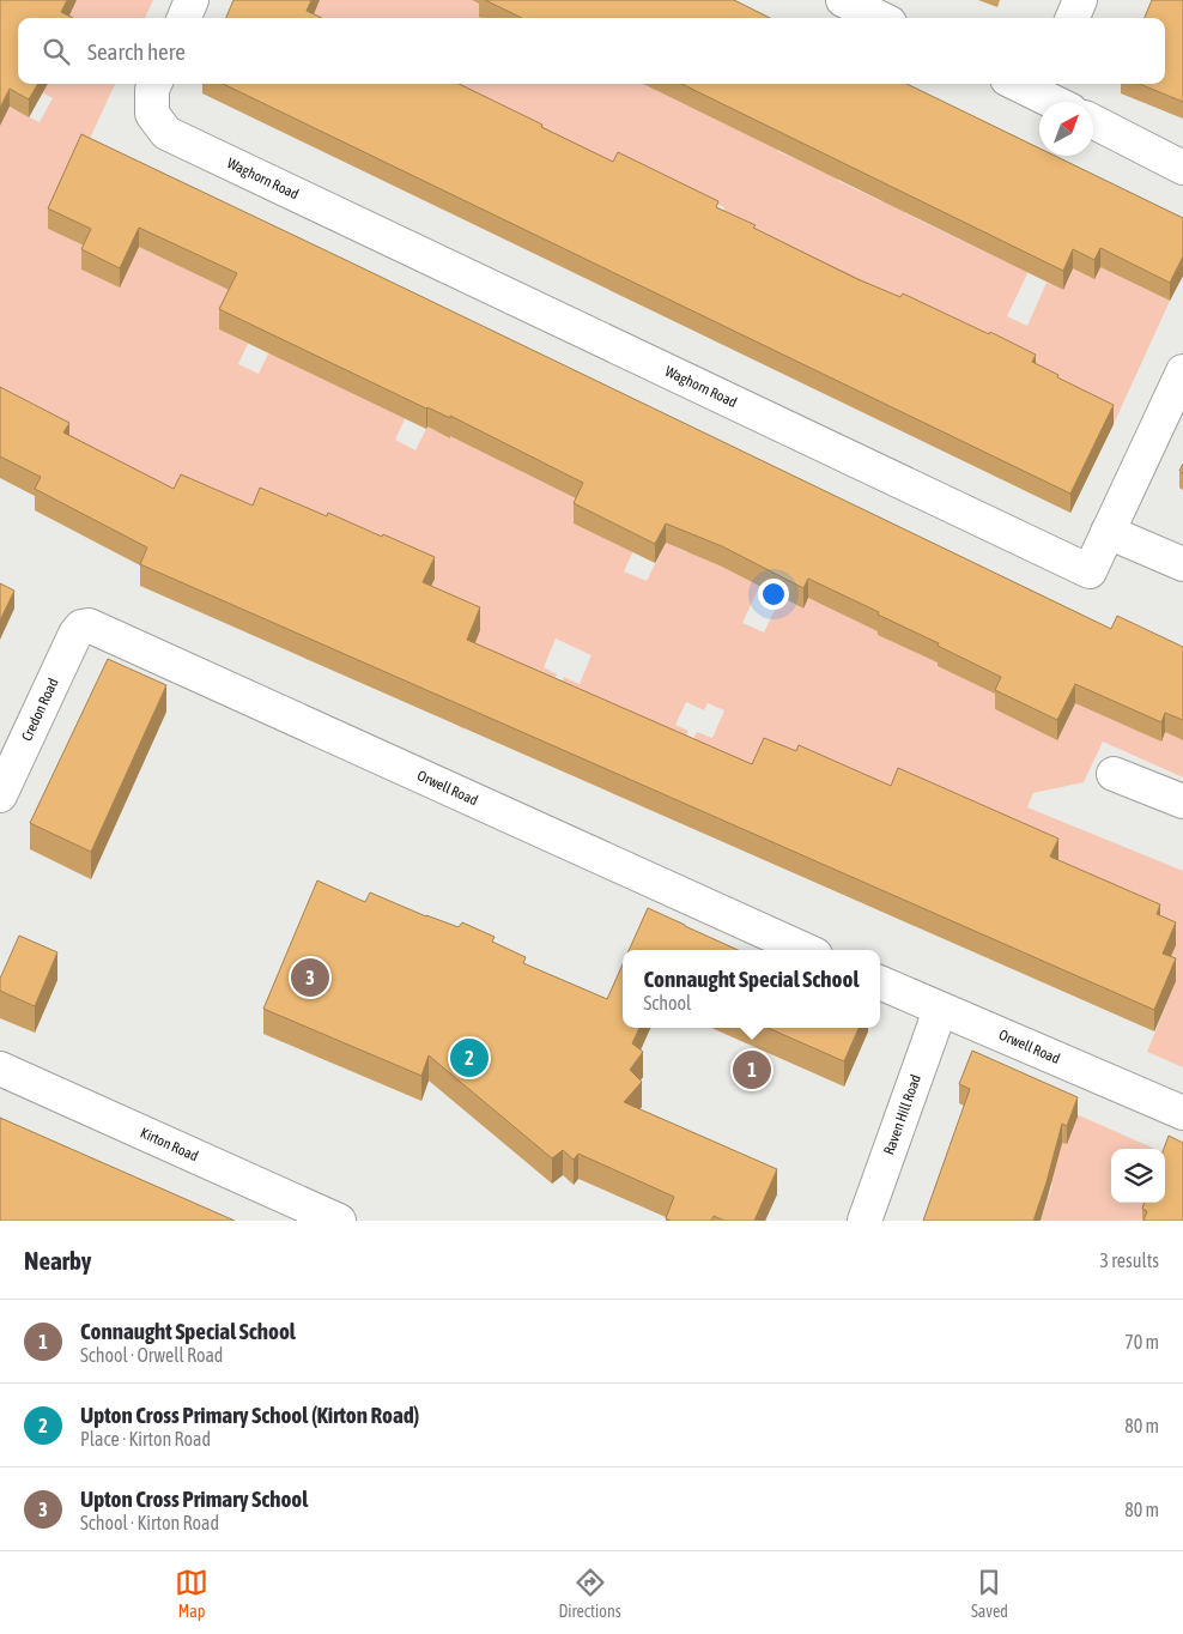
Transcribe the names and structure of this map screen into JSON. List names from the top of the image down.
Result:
{
  "streets": {
    "street": [
      "Waghorn Road",
      "Credon Road",
      "Orwell Road",
      "Raven Hill Road",
      "Kirton Road"
    ]
  },
  "crossings": [
    ["Credon Road", "Orwell Road"],
    ["Orwell Road", "Raven Hill Road"]
  ],
  "north": "top right",
  "page": {
    "search": "Search here",
    "popup": ["Connaught Special School", "School"],
    "pins": ["3", "2", "1"],
    "heading": ["Nearby", "3 results"],
    "list": [
      {
        "mark": "1",
        "name": "Connaught Special School",
        "note": "School · Orwell Road",
        "value": "70 m"
      },
      {
        "mark": "2",
        "name": "Upton Cross Primary School (Kirton Road)",
        "note": "Place · Kirton Road",
        "value": "80 m"
      },
      {
        "mark": "3",
        "name": "Upton Cross Primary School",
        "note": "School · Kirton Road",
        "value": "80 m"
      }
    ],
    "nav": ["Map", "Directions", "Saved"]
  }
}
